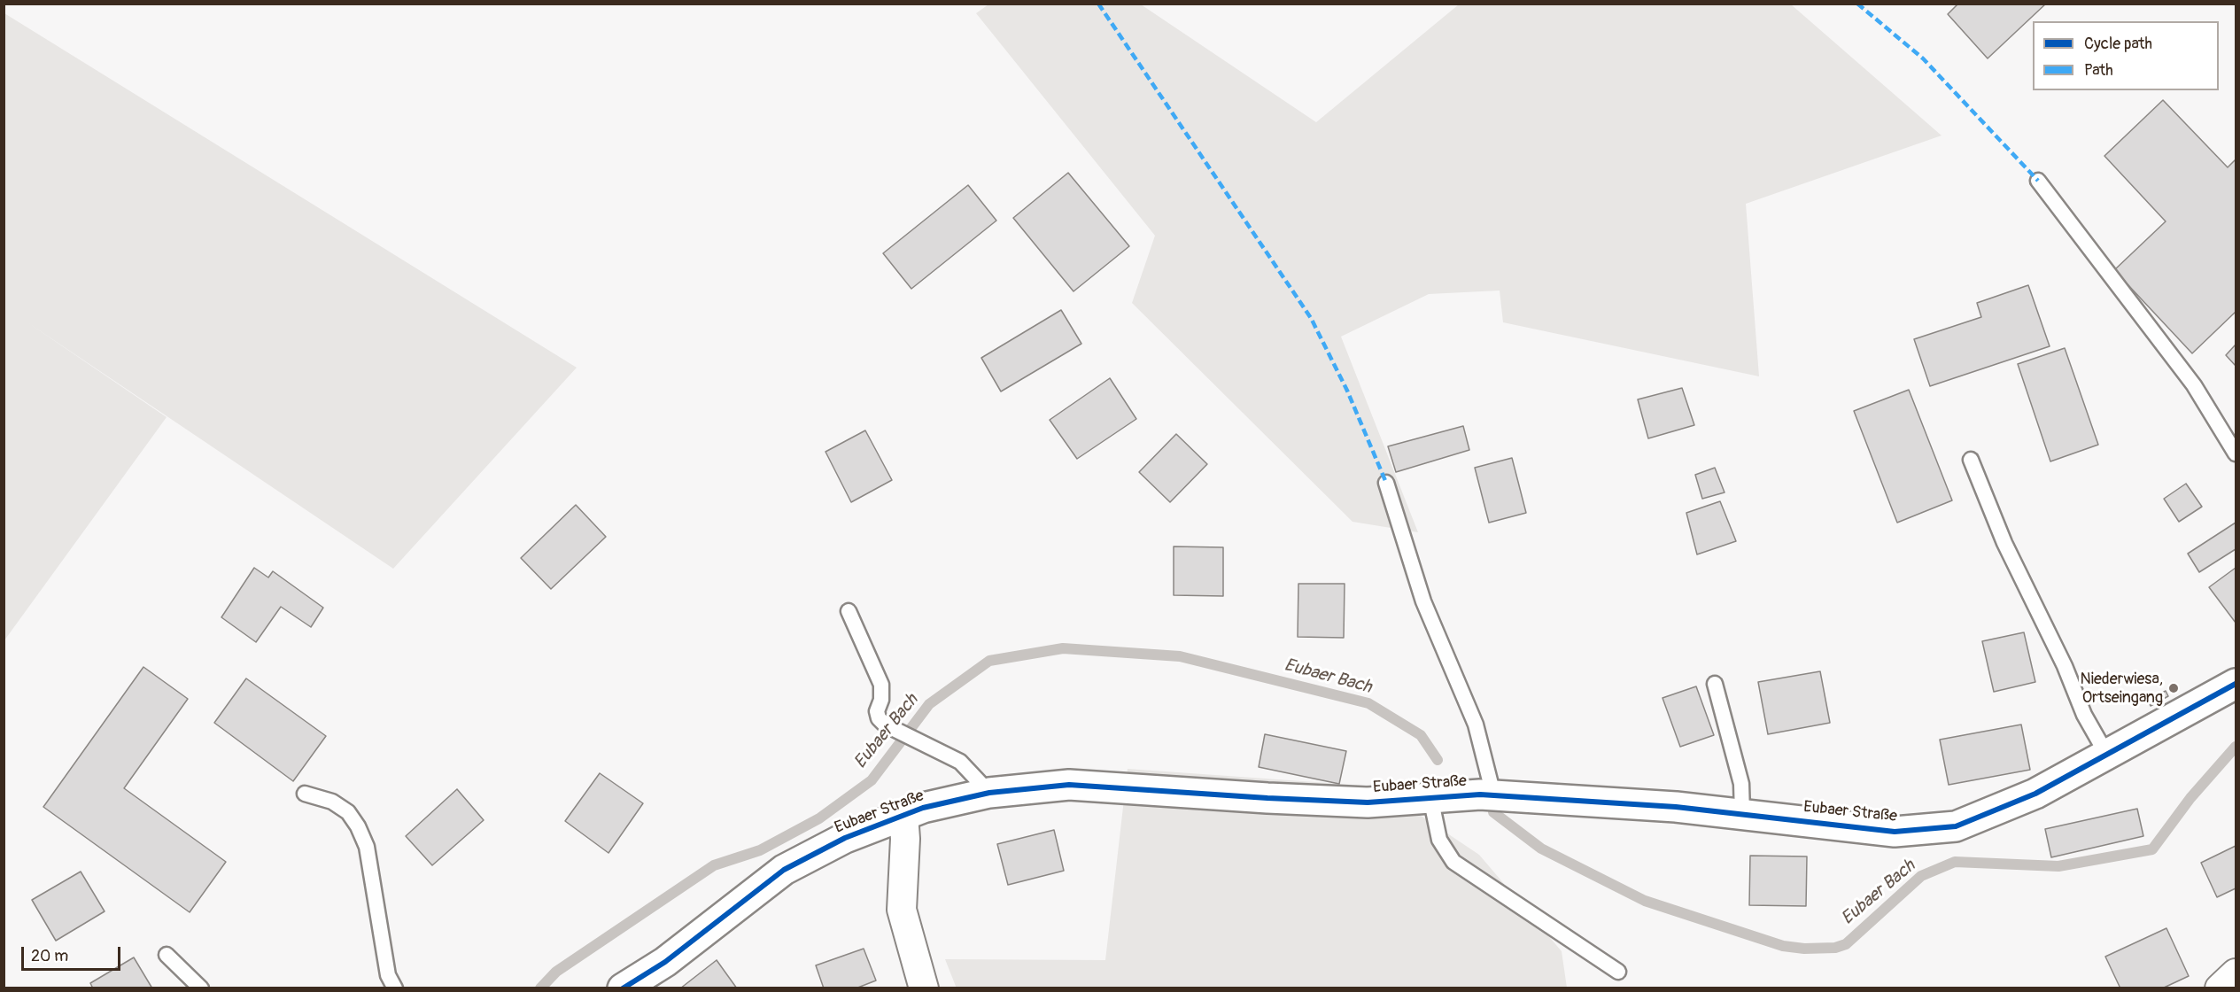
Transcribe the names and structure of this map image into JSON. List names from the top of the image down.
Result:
{
  "streets": {
    "street": ["Eubaer Straße"]
  },
  "water": ["Eubaer Bach"],
  "places": ["Niederwiesa, Ortseingang"],
  "legend": ["Cycle path", "Path"],
  "scale_bar": "20 m"
}
